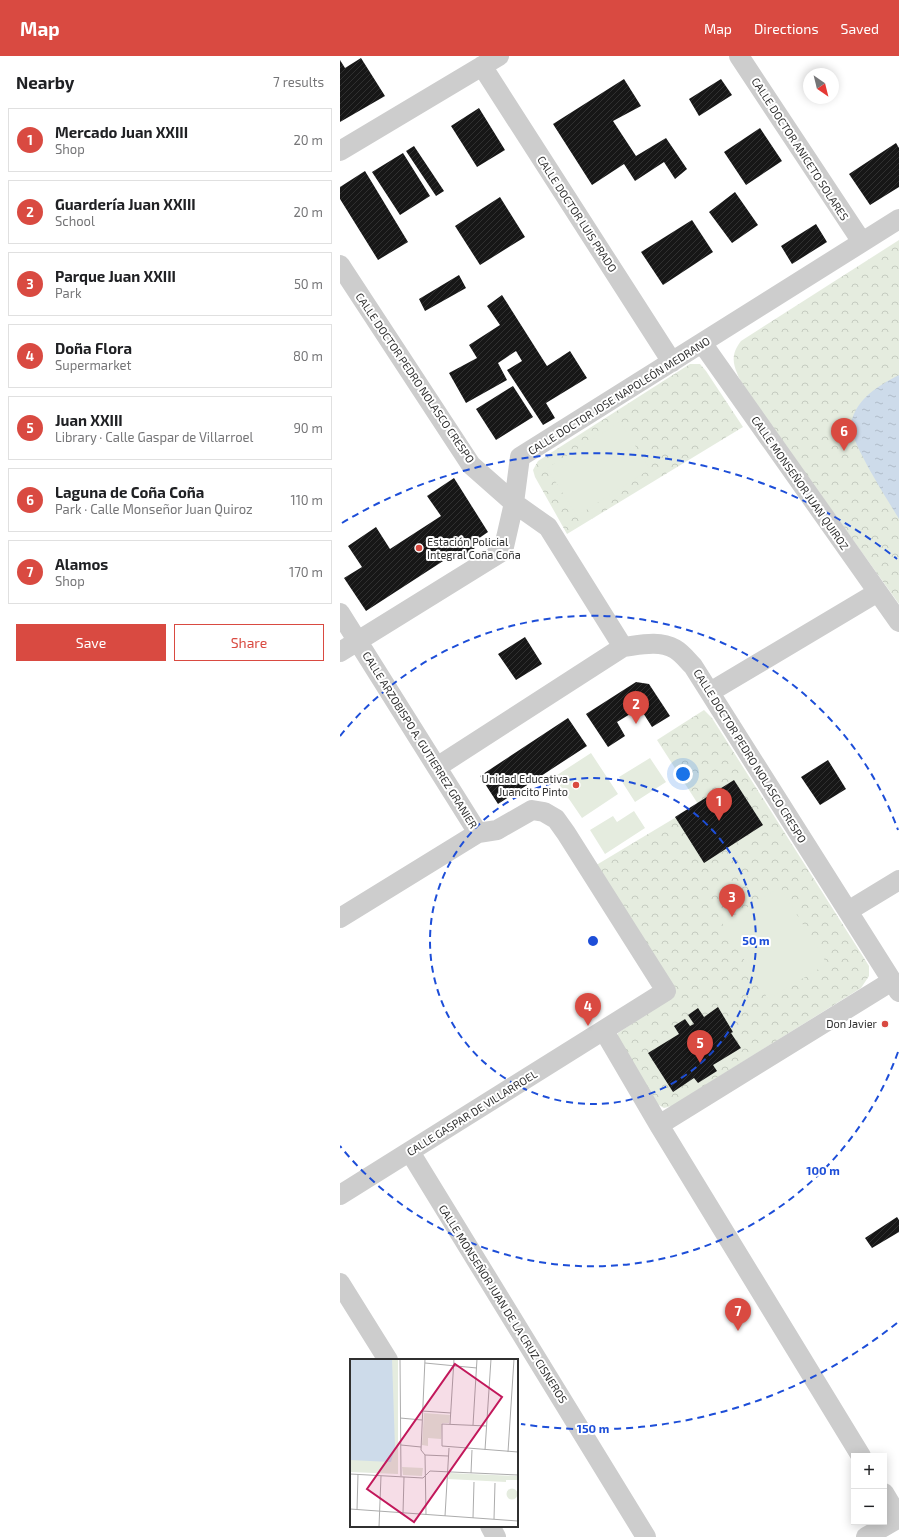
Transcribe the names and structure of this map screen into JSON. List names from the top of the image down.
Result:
{
  "streets": {
    "street": [
      "CALLE DOCTOR ANICETO SOLARES",
      "CALLE DOCTOR LUIS PRADO",
      "CALLE DOCTOR PEDRO NOLASCO CRESPO",
      "CALLE DOCTOR JOSE NAPOLEÓN MEDRANO",
      "CALLE MONSEÑOR JUAN QUIROZ",
      "CALLE ARZOBISPO A. GUTIERREZ GRANIER",
      "CALLE GASPAR DE VILLARROEL",
      "CALLE MONSEÑOR JUAN DE LA CRUZ CISNEROS"
    ]
  },
  "crossings": [
    ["CALLE DOCTOR ANICETO SOLARES", "CALLE DOCTOR JOSE NAPOLEÓN MEDRANO"],
    ["CALLE DOCTOR LUIS PRADO", "CALLE DOCTOR JOSE NAPOLEÓN MEDRANO"],
    ["CALLE DOCTOR PEDRO NOLASCO CRESPO", "CALLE DOCTOR JOSE NAPOLEÓN MEDRANO"],
    ["CALLE DOCTOR JOSE NAPOLEÓN MEDRANO", "CALLE MONSEÑOR JUAN QUIROZ"],
    ["CALLE DOCTOR JOSE NAPOLEÓN MEDRANO", "CALLE ARZOBISPO A. GUTIERREZ GRANIER"],
    ["CALLE ARZOBISPO A. GUTIERREZ GRANIER", "CALLE GASPAR DE VILLARROEL"],
    ["CALLE GASPAR DE VILLARROEL", "CALLE MONSEÑOR JUAN DE LA CRUZ CISNEROS"]
  ],
  "places": ["Estación Policial Integral Coña Coña", "Unidad Educativa Juancito Pinto", "Don Javier"],
  "north": "bottom right",
  "page": {
    "header": "Map",
    "nav": ["Map", "Directions", "Saved"],
    "heading": ["Nearby", "7 results"],
    "list": [
      {
        "mark": "1",
        "name": "Mercado Juan XXIII",
        "note": "Shop",
        "value": "20 m"
      },
      {
        "mark": "2",
        "name": "Guardería Juan XXIII",
        "note": "School",
        "value": "20 m"
      },
      {
        "mark": "3",
        "name": "Parque Juan XXIII",
        "note": "Park",
        "value": "50 m"
      },
      {
        "mark": "4",
        "name": "Doña Flora",
        "note": "Supermarket",
        "value": "80 m"
      },
      {
        "mark": "5",
        "name": "Juan XXIII",
        "note": "Library · Calle Gaspar de Villarroel",
        "value": "90 m"
      },
      {
        "mark": "6",
        "name": "Laguna de Coña Coña",
        "note": "Park · Calle Monseñor Juan Quiroz",
        "value": "110 m"
      },
      {
        "mark": "7",
        "name": "Alamos",
        "note": "Shop",
        "value": "170 m"
      }
    ],
    "pins": [
      "6",
      "2",
      "1",
      "3",
      "4",
      "5",
      "7"
    ],
    "buttons": ["Save", "Share"],
    "map_buttons": ["+", "−"]
  },
  "rings": ["50 m", "100 m", "150 m"]
}
